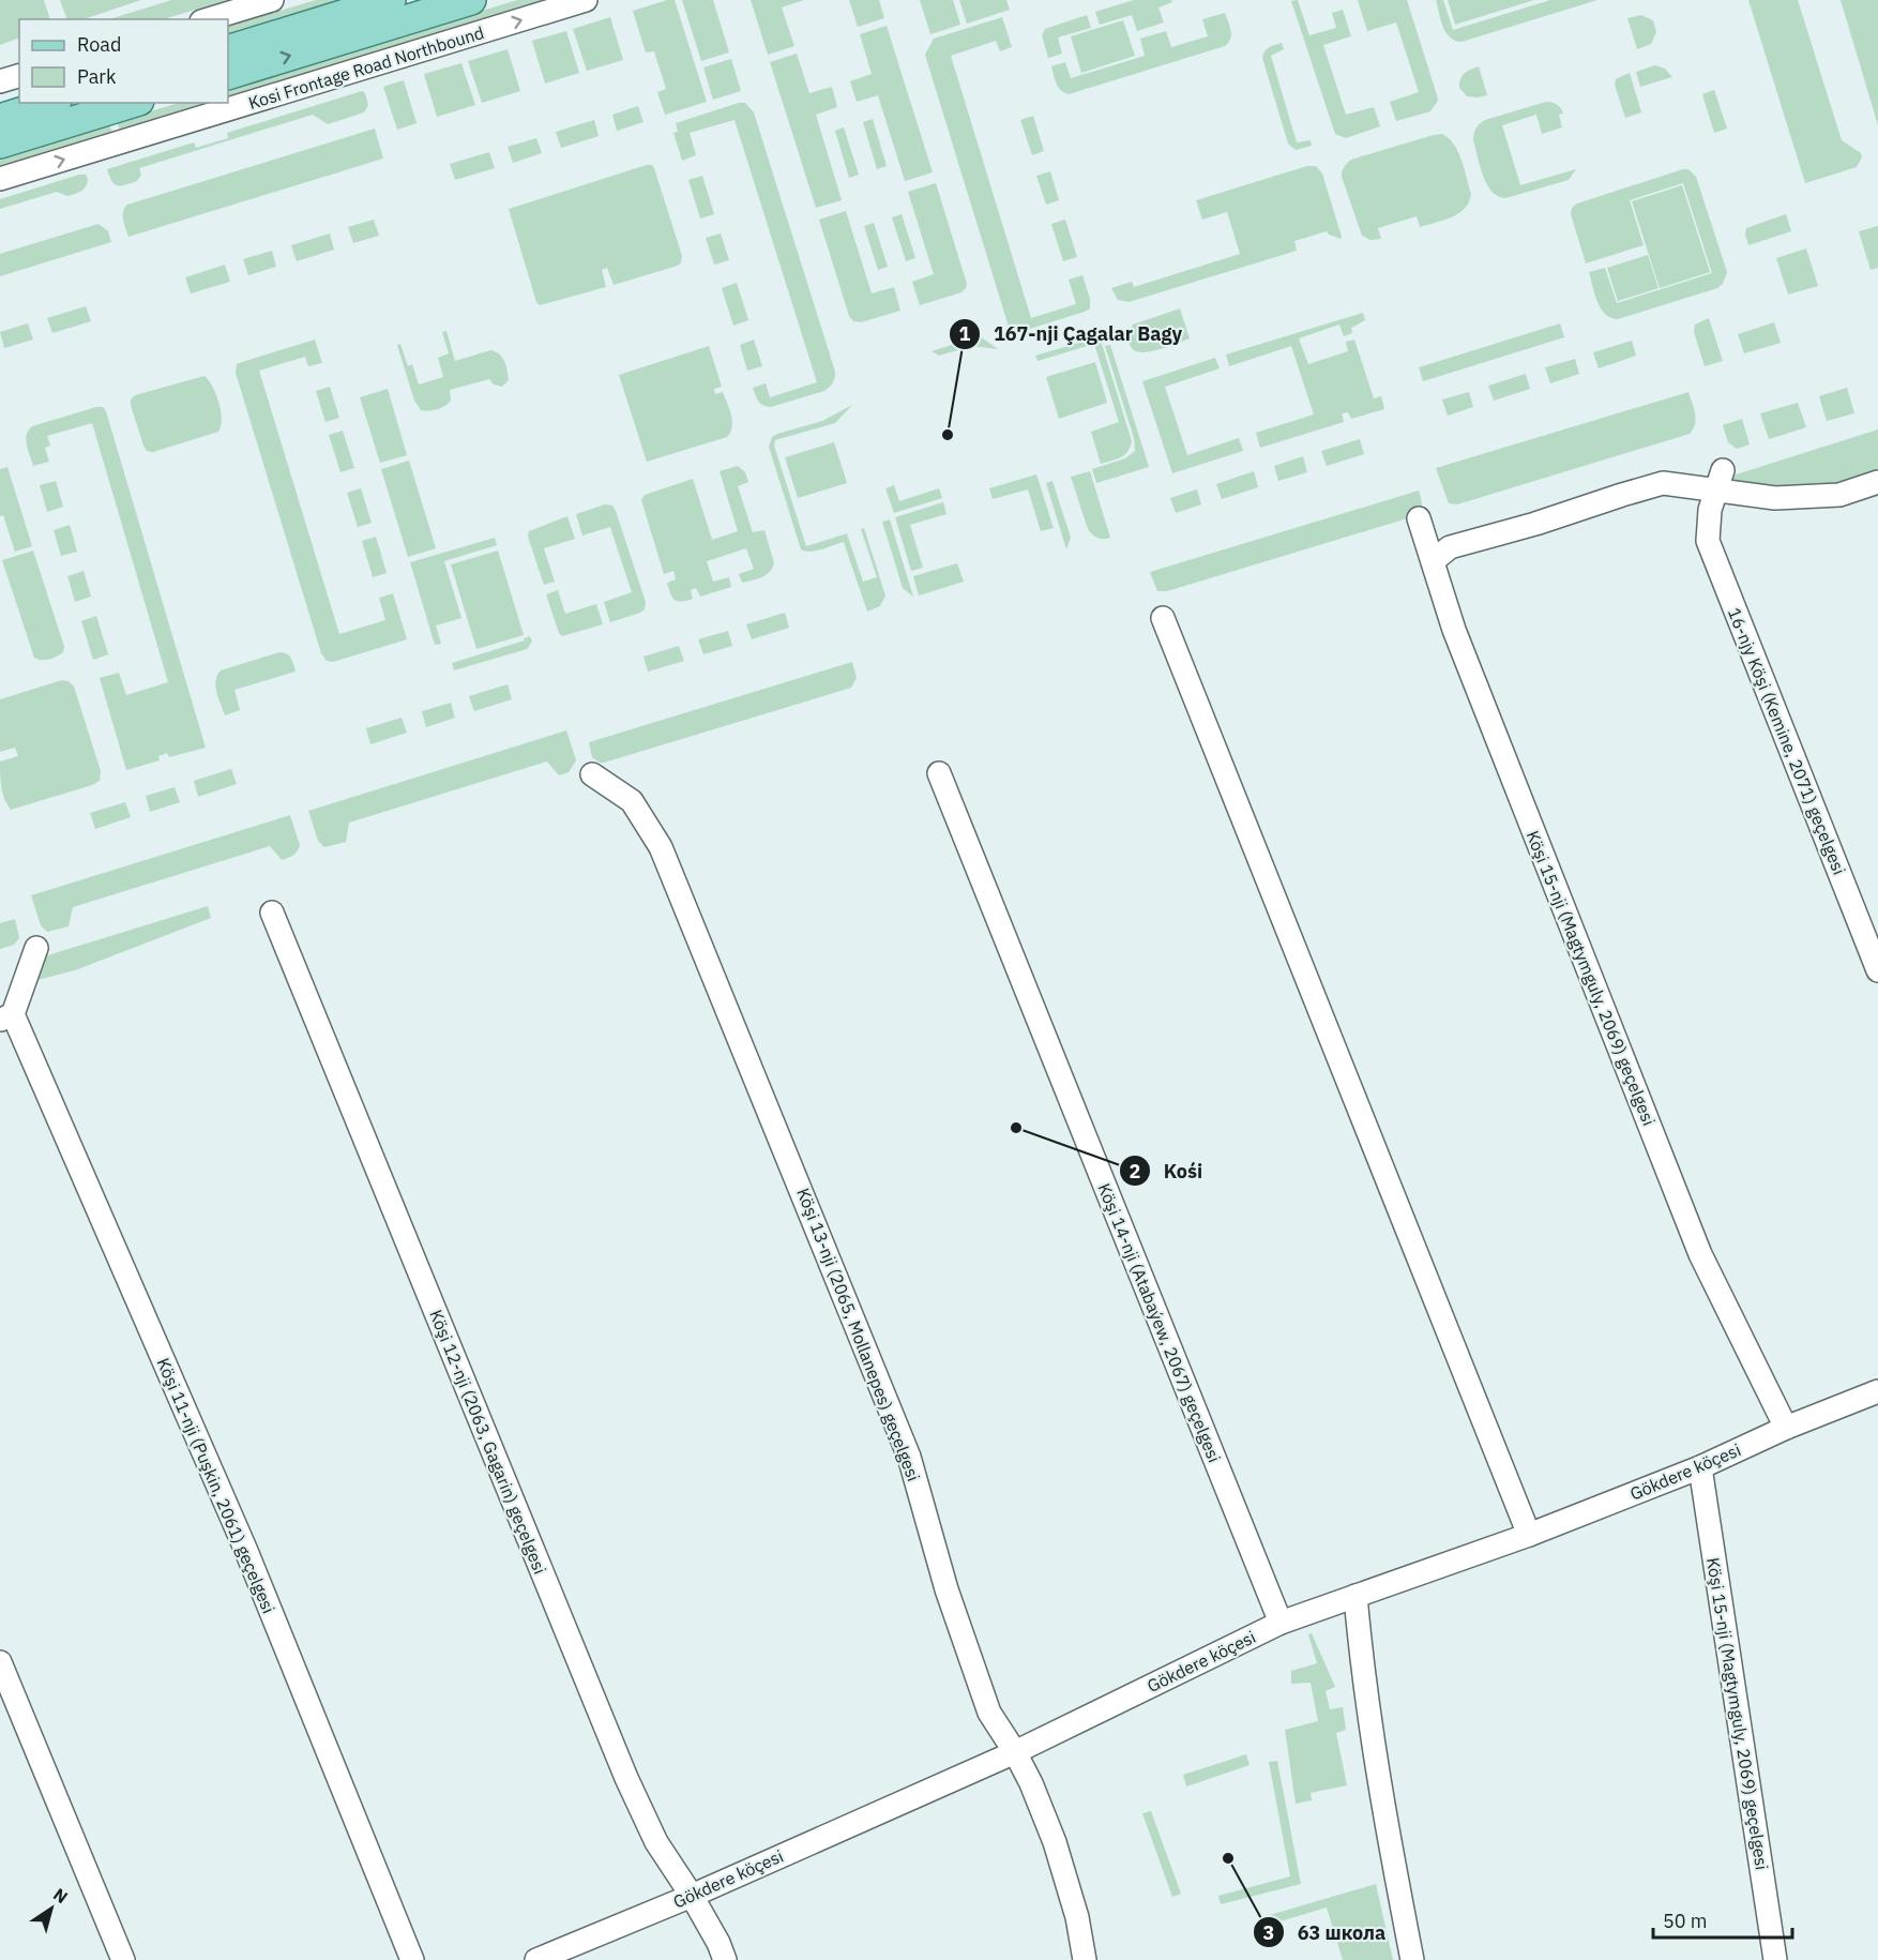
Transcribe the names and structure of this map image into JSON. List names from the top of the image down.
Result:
{
  "streets": {
    "street": [
      "Kosi Frontage Road Northbound",
      "16-njy Köşi (Kemine, 2071) geçelgesi",
      "Köşi 15-nji (Magtymguly, 2069) geçelgesi",
      "Köşi 14-nji (Atabaýew, 2067) geçelgesi",
      "Köşi 13-nji (2065, Mollanepes) geçelgesi",
      "Köşi 12-nji (2063, Gagarin) geçelgesi",
      "Gökdere köçesi",
      "Köşi 11-nji (Puşkin, 2061) geçelgesi"
    ]
  },
  "crossings": [
    ["Köşi 15-nji (Magtymguly, 2069) geçelgesi", "Gökdere köçesi"],
    ["Köşi 14-nji (Atabaýew, 2067) geçelgesi", "Gökdere köçesi"],
    ["Köşi 13-nji (2065, Mollanepes) geçelgesi", "Gökdere köçesi"],
    ["Köşi 12-nji (2063, Gagarin) geçelgesi", "Gökdere köçesi"]
  ],
  "one_way": ["Kosi Frontage Road Northbound"],
  "places": ["167-nji Çagalar Bagy", "Kośi", "63 школа"],
  "legend": ["Road", "Park"],
  "scale_bar": "50 m",
  "north": "top right"
}
